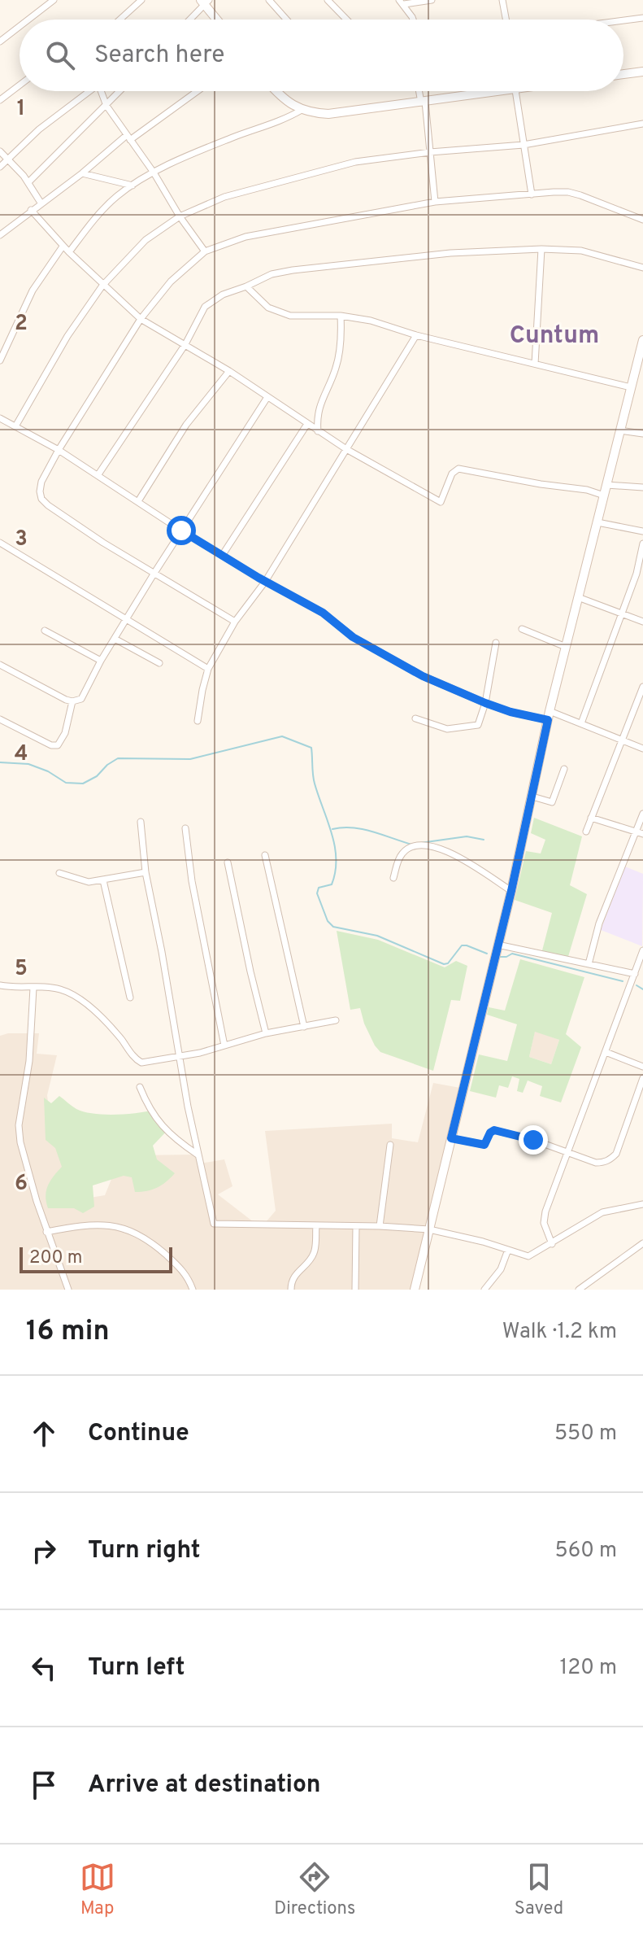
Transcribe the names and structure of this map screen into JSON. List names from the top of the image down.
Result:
{
  "districts": ["Cuntum"],
  "scale_bar": "200 m",
  "page": {
    "search": "Search here",
    "scale": "200 m",
    "heading": ["16 min", "Walk · 1.2 km"],
    "list": [
      ["Continue", "550 m"],
      ["Turn right", "560 m"],
      ["Turn left", "120 m"],
      "Arrive at destination"
    ],
    "nav": ["Map", "Directions", "Saved"]
  },
  "grid": {
    "rows": [
      "1",
      "2",
      "3",
      "4",
      "5",
      "6"
    ]
  }
}
